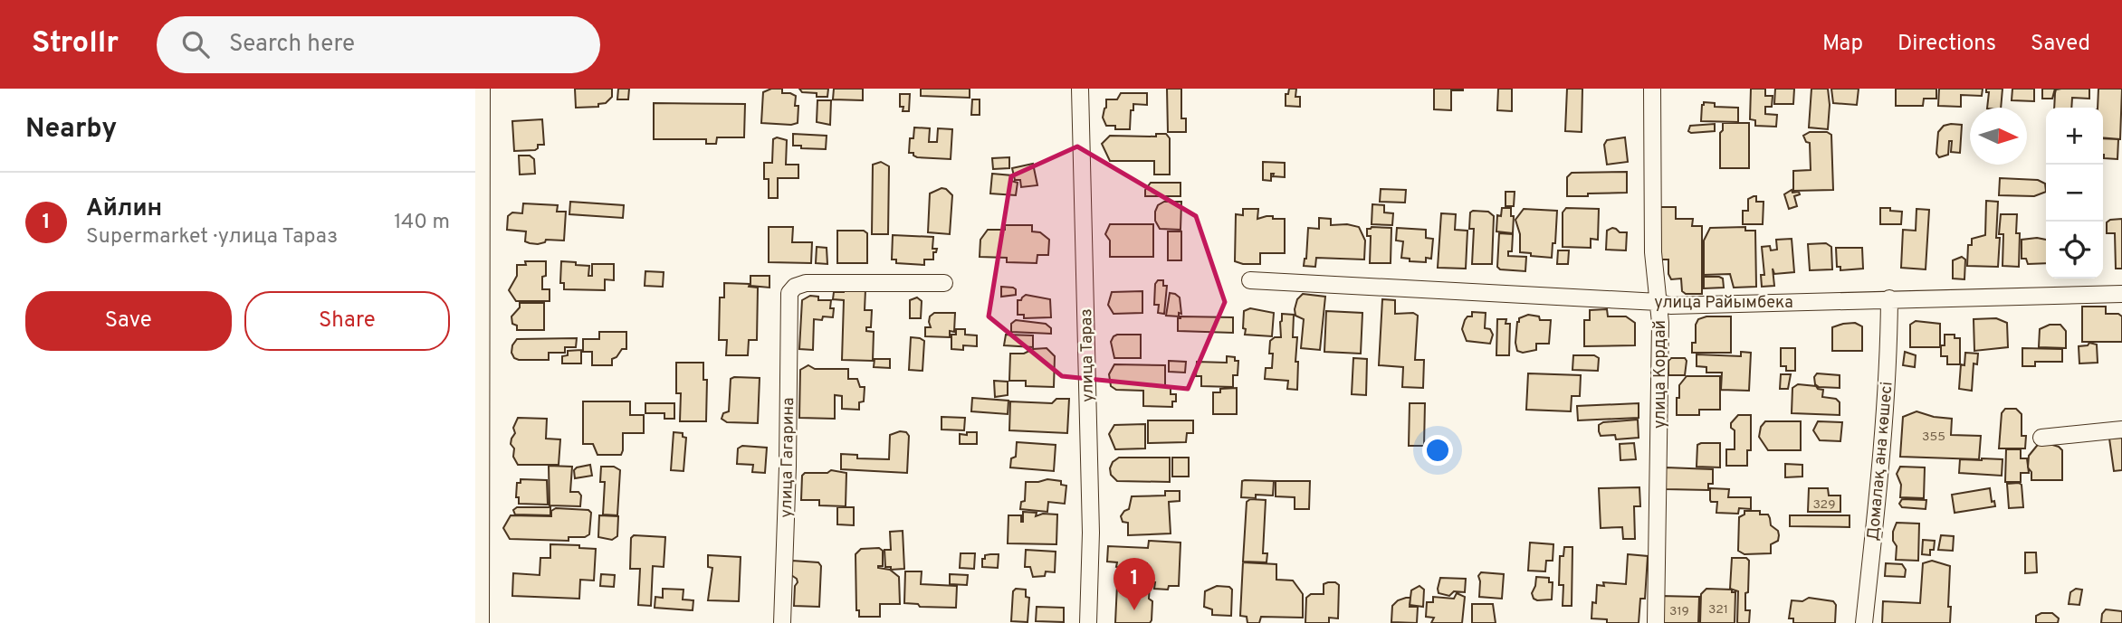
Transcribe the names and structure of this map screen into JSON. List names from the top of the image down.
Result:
{
  "streets": {
    "street": [
      "улица Райымбека",
      "улица Тараз",
      "улица Кордай",
      "улица Гагарина",
      "Домалақ ана көшесі"
    ]
  },
  "crossings": [
    ["улица Райымбека", "улица Кордай"],
    ["улица Райымбека", "Домалақ ана көшесі"]
  ],
  "house_numbers": [
    "355",
    "329",
    "321",
    "319"
  ],
  "north": "right",
  "page": {
    "header": "Strollr",
    "search": "Search here",
    "nav": ["Map", "Directions", "Saved"],
    "heading": "Nearby",
    "map_buttons": ["+", "−"],
    "list": [
      {
        "mark": "1",
        "name": "Айлин",
        "note": "Supermarket · улица Тараз",
        "value": "140 m"
      }
    ],
    "buttons": ["Save", "Share"],
    "pins": "1"
  }
}
